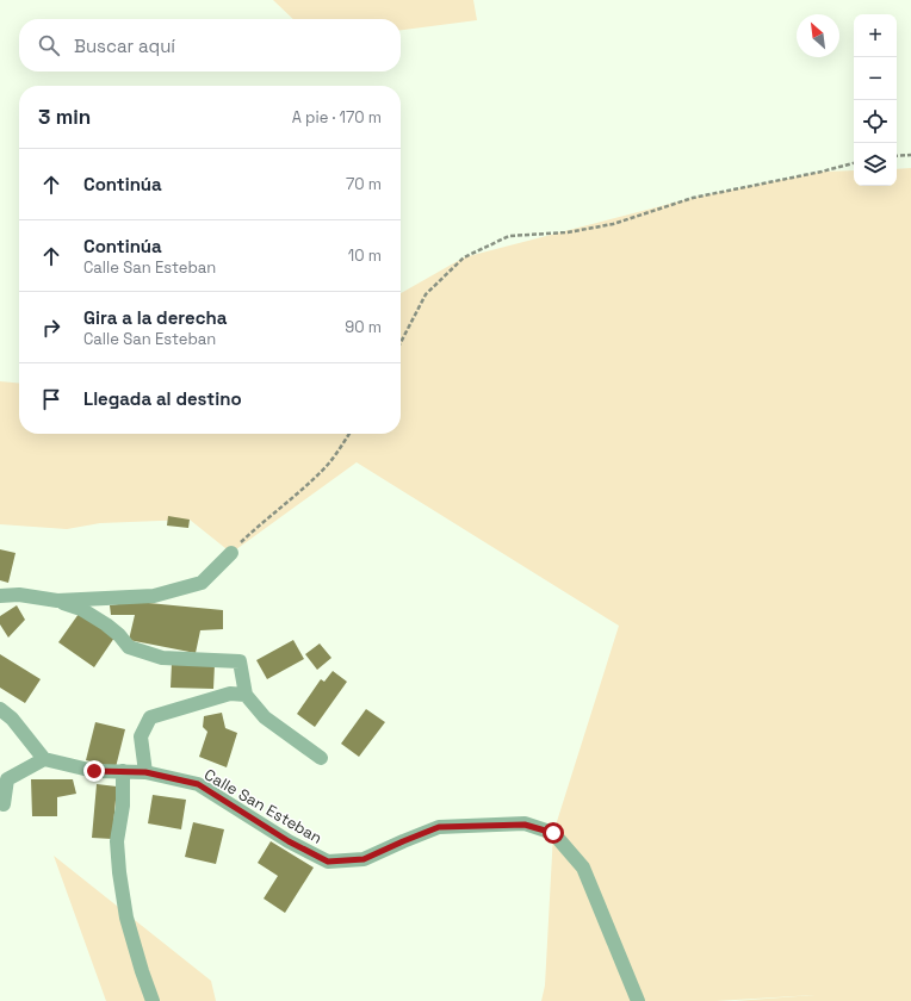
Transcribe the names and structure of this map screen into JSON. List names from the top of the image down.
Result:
{
  "streets": {
    "street": ["Calle San Esteban"]
  },
  "north": "top left",
  "page": {
    "map_buttons": ["+", "−"],
    "search": "Buscar aquí",
    "heading": ["3 min", "A pie · 170 m"],
    "list": [
      ["Continúa", "70 m"],
      ["Continúa", "Calle San Esteban", "10 m"],
      ["Gira a la derecha", "Calle San Esteban", "90 m"],
      "Llegada al destino"
    ]
  }
}
